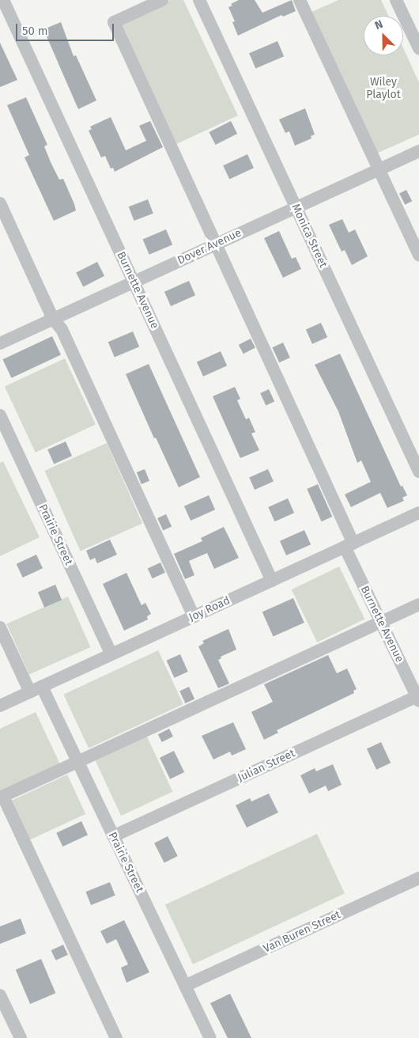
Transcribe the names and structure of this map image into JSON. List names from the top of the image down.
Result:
{
  "streets": {
    "street": [
      "Monica Street",
      "Dover Avenue",
      "Burnette Avenue",
      "Prairie Street",
      "Joy Road",
      "Julian Street",
      "Van Buren Street"
    ]
  },
  "crossings": [
    ["Monica Street", "Dover Avenue"],
    ["Dover Avenue", "Burnette Avenue"],
    ["Burnette Avenue", "Joy Road"],
    ["Burnette Avenue", "Julian Street"],
    ["Prairie Street", "Joy Road"],
    ["Prairie Street", "Julian Street"],
    ["Prairie Street", "Van Buren Street"]
  ],
  "parks": ["Wiley Playlot"],
  "scale_bar": "50 m",
  "north": "top left"
}
